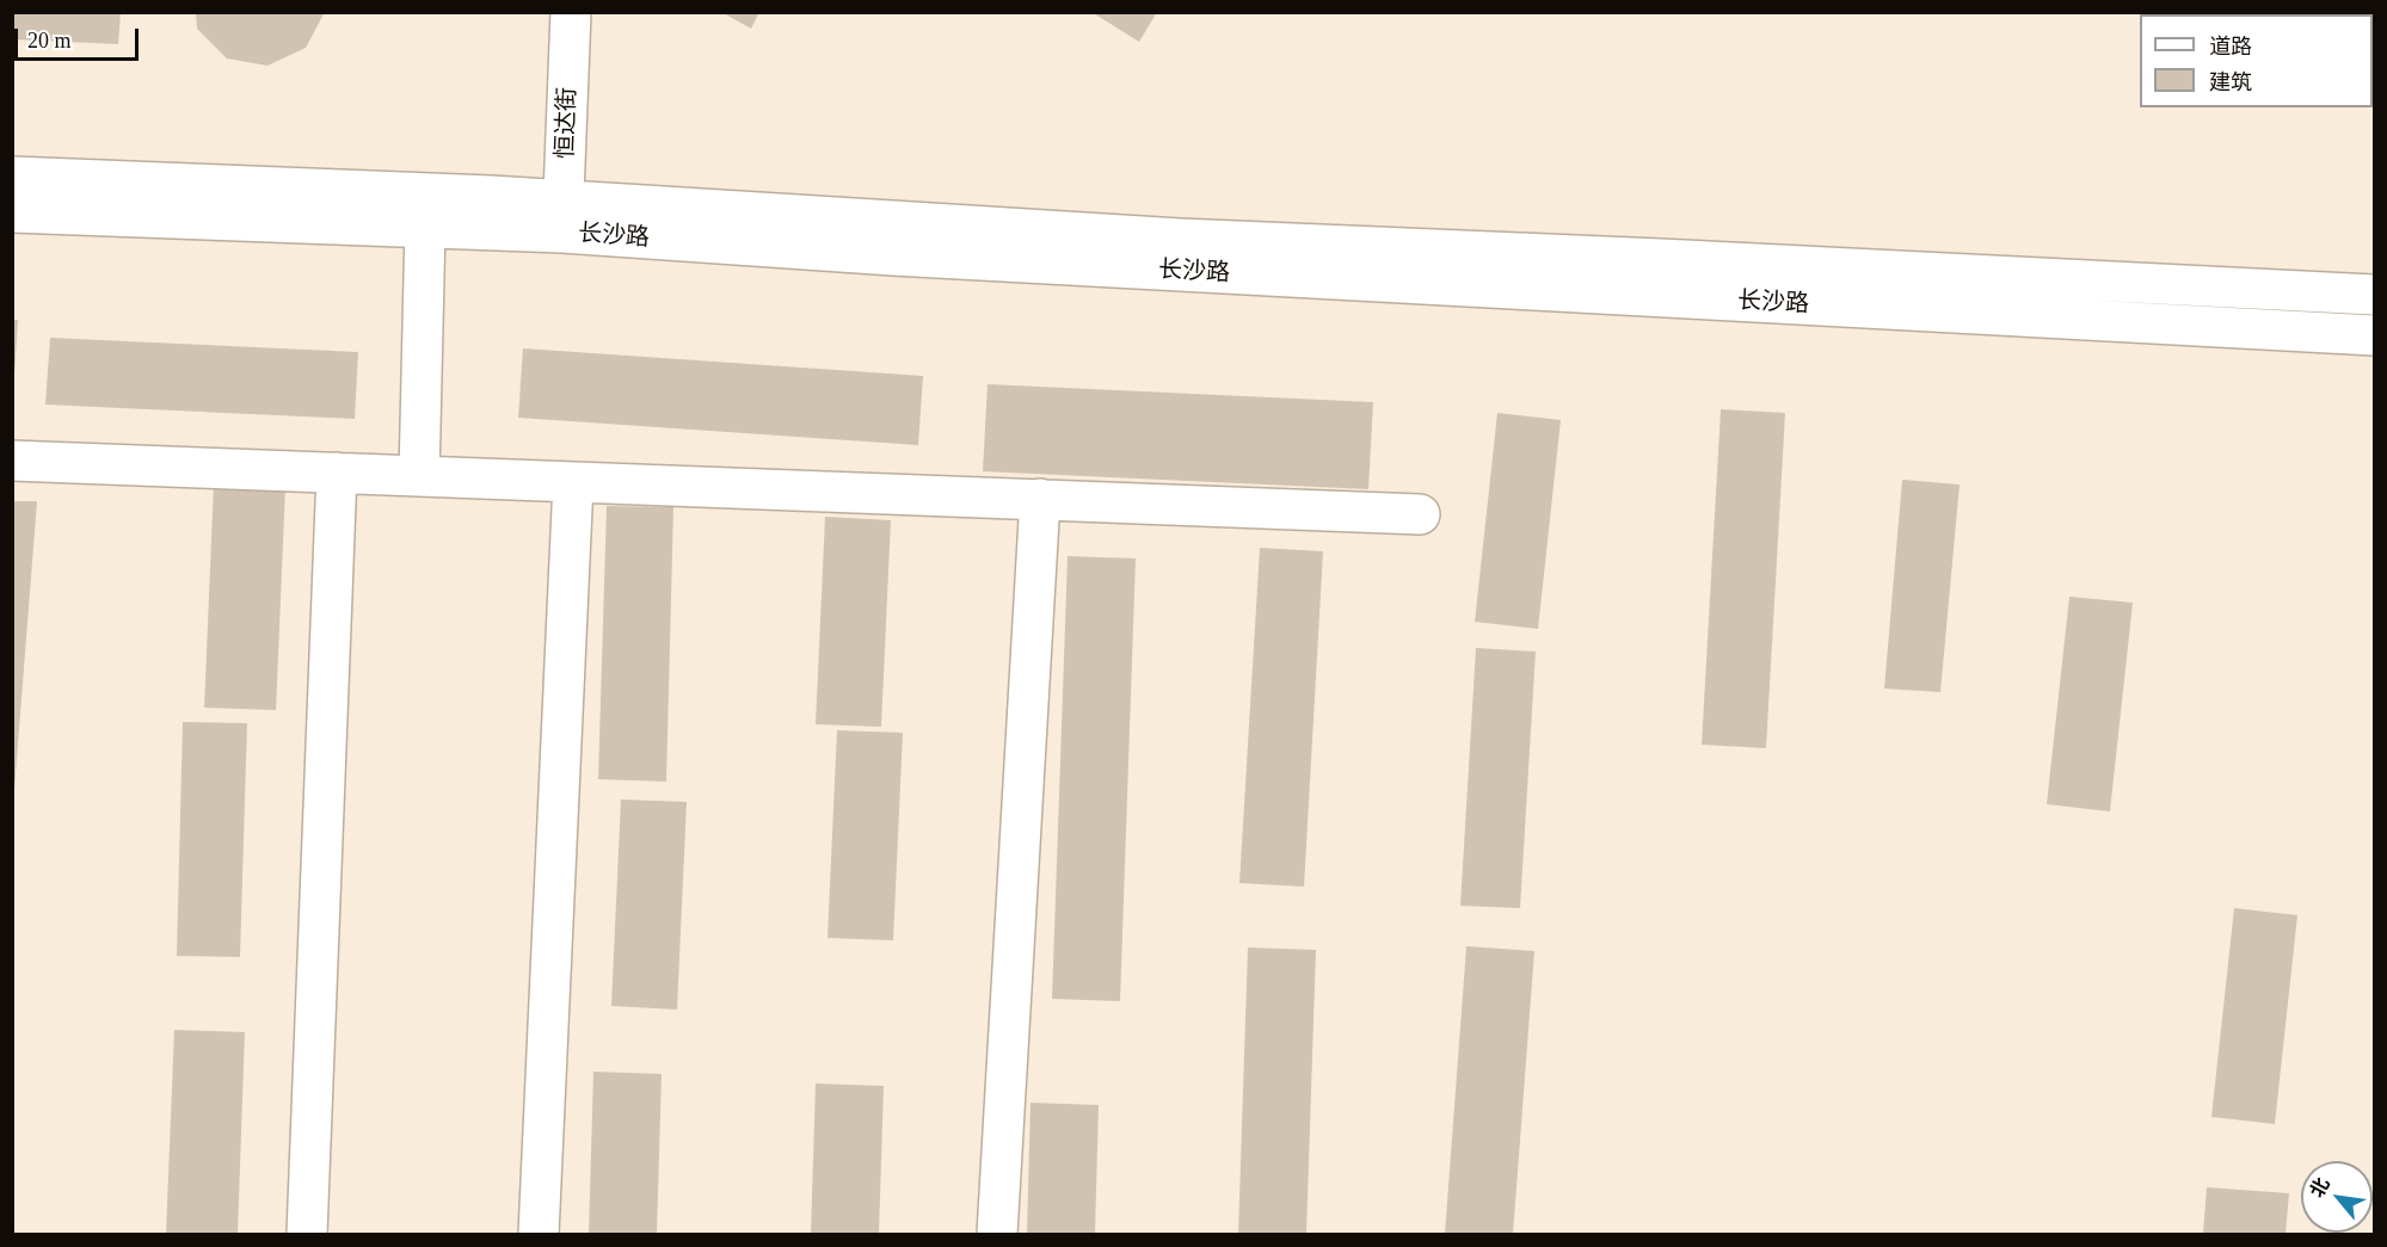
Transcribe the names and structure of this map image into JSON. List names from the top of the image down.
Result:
{
  "streets": {
    "street": ["恒达街", "长沙路"]
  },
  "crossings": [
    ["恒达街", "长沙路"]
  ],
  "legend": ["道路", "建筑"],
  "scale_bar": "20 m",
  "north": "top left"
}
